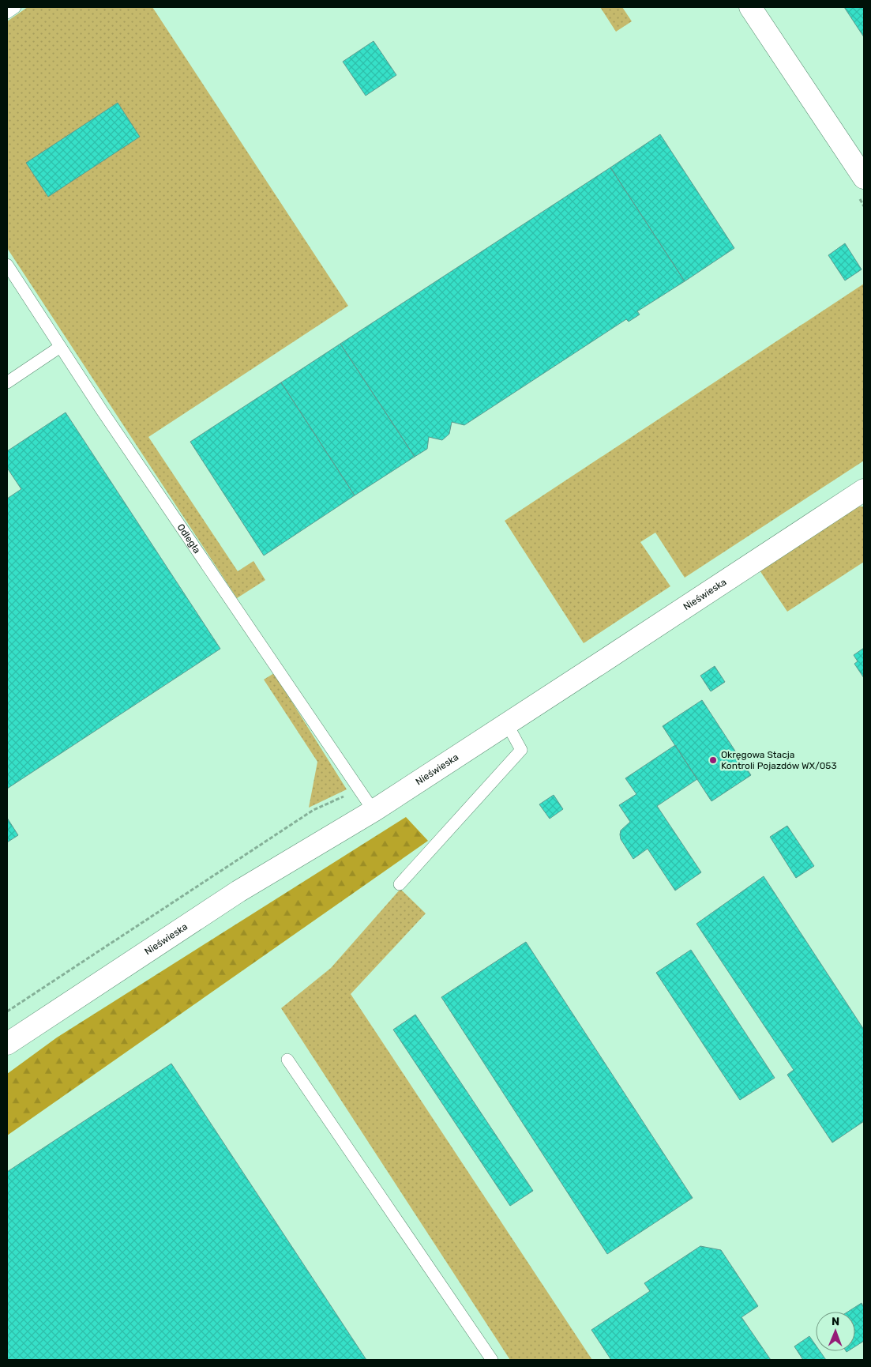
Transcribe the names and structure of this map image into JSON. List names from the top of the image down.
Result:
{
  "streets": {
    "street": ["Nieświeska"],
    "lane": ["Odległa"]
  },
  "crossings": [
    ["Odległa", "Nieświeska"]
  ],
  "places": ["Okręgowa Stacja Kontroli Pojazdów WX/053"],
  "north": "top"
}
